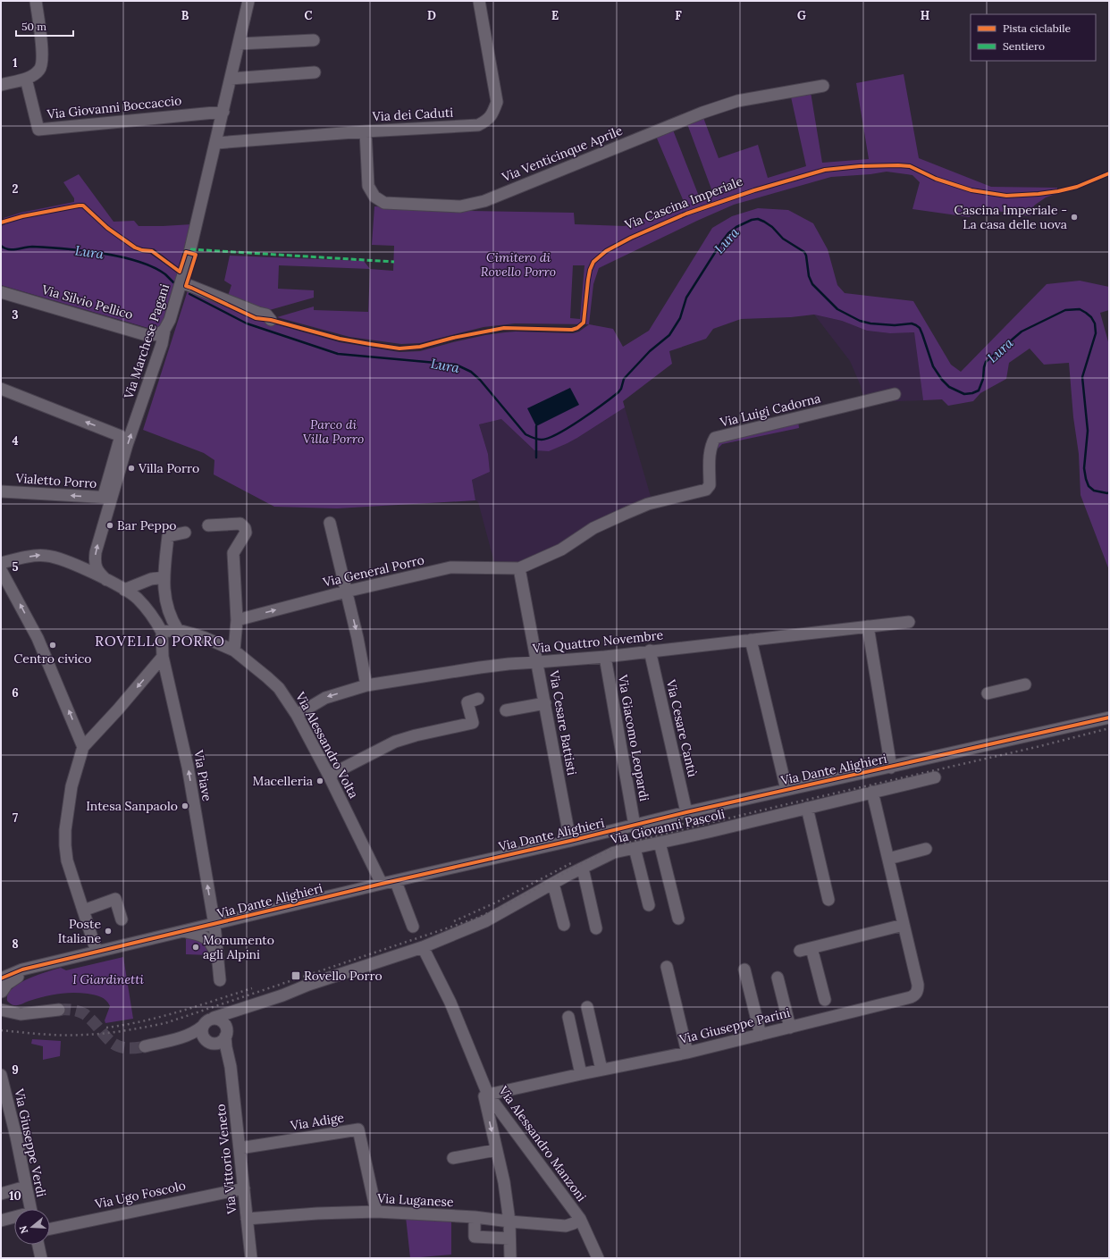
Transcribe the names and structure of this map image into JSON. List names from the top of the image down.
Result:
{
  "streets": {
    "street": [
      "Via Giovanni Boccaccio",
      "Via dei Caduti",
      "Via Venticinque Aprile",
      "Via Silvio Pellico",
      "Via Marchese Pagani",
      "Via Luigi Cadorna",
      "Vialetto Porro",
      "Via General Porro",
      "Via Quattro Novembre",
      "Via Cesare Battisti",
      "Via Cesare Cantù",
      "Via Giacomo Leopardi",
      "Via Alessandro Volta",
      "Via Dante Alighieri",
      "Via Piave",
      "Via Giovanni Pascoli",
      "Via Giuseppe Parini",
      "Via Adige",
      "Via Giuseppe Verdi",
      "Via Alessandro Manzoni",
      "Via Vittorio Veneto",
      "Via Ugo Foscolo",
      "Via Luganese"
    ],
    "cycle path": ["Via Cascina Imperiale"]
  },
  "crossings": [
    ["Via Giovanni Boccaccio", "Via Marchese Pagani"],
    ["Via dei Caduti", "Via Venticinque Aprile"],
    ["Via dei Caduti", "Via Marchese Pagani"],
    ["Via Silvio Pellico", "Via Marchese Pagani"],
    ["Via Marchese Pagani", "Vialetto Porro"],
    ["Via Luigi Cadorna", "Via General Porro"],
    ["Via Luigi Cadorna", "Via Cesare Battisti"],
    ["Via General Porro", "Via Cesare Battisti"],
    ["Via Quattro Novembre", "Via Cesare Battisti"],
    ["Via Quattro Novembre", "Via Cesare Cantù"],
    ["Via Quattro Novembre", "Via Giacomo Leopardi"],
    ["Via Quattro Novembre", "Via Alessandro Volta"],
    ["Via Cesare Battisti", "Via Dante Alighieri"],
    ["Via Cesare Cantù", "Via Dante Alighieri"],
    ["Via Giacomo Leopardi", "Via Dante Alighieri"],
    ["Via Alessandro Volta", "Via Dante Alighieri"],
    ["Via Dante Alighieri", "Via Piave"],
    ["Via Giovanni Pascoli", "Via Giuseppe Parini"],
    ["Via Giovanni Pascoli", "Via Alessandro Manzoni"],
    ["Via Giovanni Pascoli", "Via Vittorio Veneto"],
    ["Via Giuseppe Parini", "Via Alessandro Manzoni"],
    ["Via Adige", "Via Vittorio Veneto"],
    ["Via Adige", "Via Luganese"],
    ["Via Alessandro Manzoni", "Via Luganese"],
    ["Via Vittorio Veneto", "Via Ugo Foscolo"],
    ["Via Vittorio Veneto", "Via Luganese"]
  ],
  "one_way": ["Via Marchese Pagani", "Via General Porro", "Via Piave"],
  "districts": ["ROVELLO PORRO"],
  "water": ["Lura"],
  "parks": ["Cimitero di Rovello Porro", "Parco di Villa Porro", "I Giardinetti"],
  "places": {
    "other": [
      "Cascina Imperiale - La casa delle uova",
      "Villa Porro",
      "Bar Peppo",
      "Centro civico",
      "Macelleria",
      "Intesa Sanpaolo",
      "Poste Italiane",
      "Monumento agli Alpini"
    ],
    "transit": ["Rovello Porro"]
  },
  "legend": ["Pista ciclabile", "Sentiero"],
  "scale_bar": "50 m",
  "north": "left",
  "grid": {
    "columns": [
      "B",
      "C",
      "D",
      "E",
      "F",
      "G",
      "H"
    ],
    "rows": [
      "1",
      "2",
      "3",
      "4",
      "5",
      "6",
      "7",
      "8",
      "9",
      "10"
    ]
  }
}
